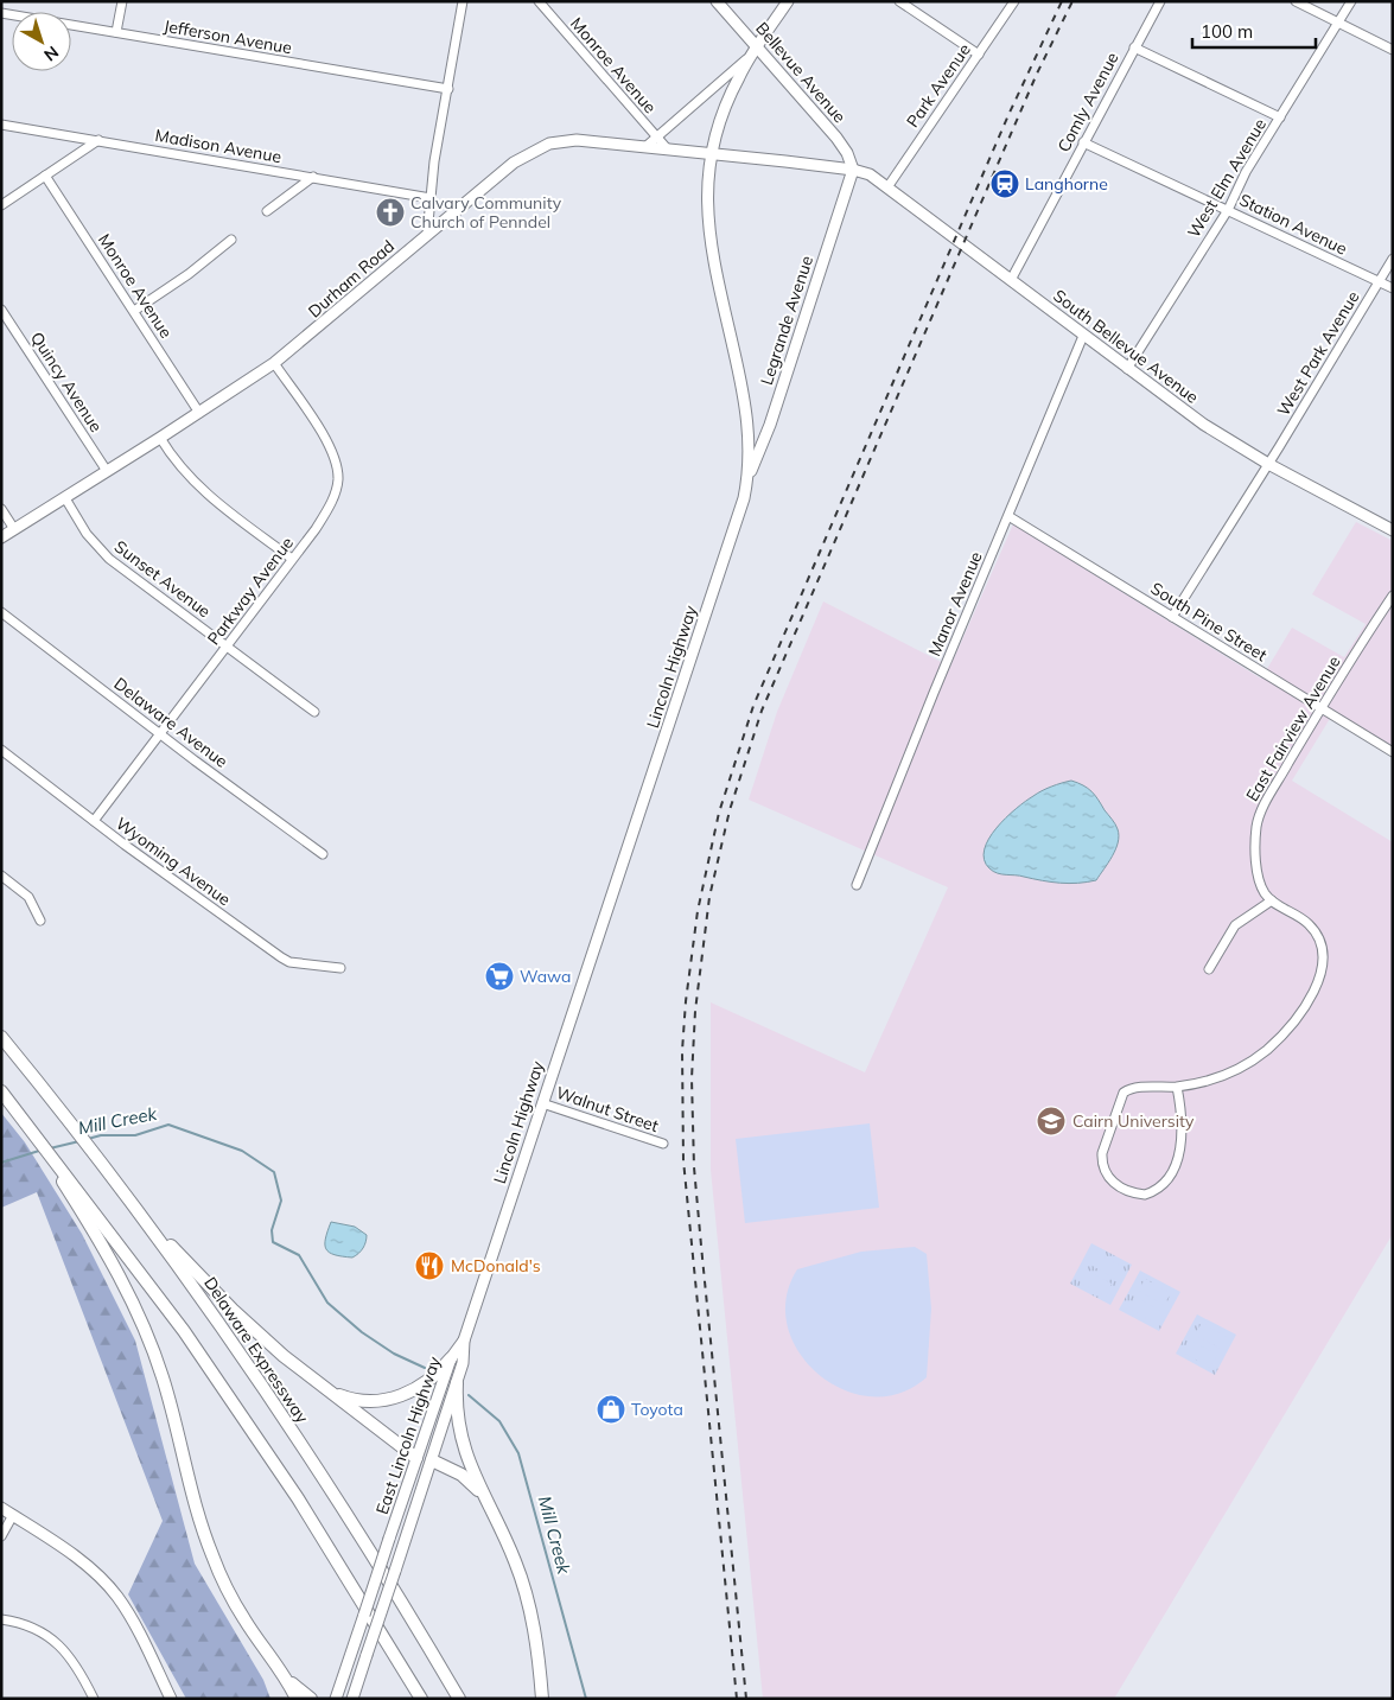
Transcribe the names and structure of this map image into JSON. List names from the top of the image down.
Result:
{
  "streets": {
    "highway": ["Delaware Expressway"],
    "main road": [
      "Bellevue Avenue",
      "Durham Road",
      "Legrande Avenue",
      "South Bellevue Avenue",
      "Lincoln Highway",
      "East Lincoln Highway"
    ],
    "street": [
      "Jefferson Avenue",
      "Monroe Avenue",
      "Park Avenue",
      "Comly Avenue",
      "Madison Avenue",
      "West Elm Avenue",
      "Station Avenue",
      "West Park Avenue",
      "Quincy Avenue",
      "Sunset Avenue",
      "Parkway Avenue",
      "Manor Avenue",
      "South Pine Street",
      "Delaware Avenue",
      "East Fairview Avenue",
      "Wyoming Avenue",
      "Walnut Street"
    ]
  },
  "crossings": [
    ["Monroe Avenue", "Durham Road"],
    ["Bellevue Avenue", "Durham Road"],
    ["Bellevue Avenue", "Legrande Avenue"],
    ["Bellevue Avenue", "South Bellevue Avenue"],
    ["Bellevue Avenue", "Lincoln Highway"],
    ["Park Avenue", "South Bellevue Avenue"],
    ["Comly Avenue", "Station Avenue"],
    ["Comly Avenue", "South Bellevue Avenue"],
    ["West Elm Avenue", "Station Avenue"],
    ["West Elm Avenue", "South Bellevue Avenue"],
    ["Station Avenue", "West Park Avenue"],
    ["Durham Road", "Legrande Avenue"],
    ["Durham Road", "South Bellevue Avenue"],
    ["Durham Road", "Quincy Avenue"],
    ["Durham Road", "Sunset Avenue"],
    ["Durham Road", "Parkway Avenue"],
    ["Durham Road", "Lincoln Highway"],
    ["Legrande Avenue", "South Bellevue Avenue"],
    ["Legrande Avenue", "Lincoln Highway"],
    ["South Bellevue Avenue", "West Park Avenue"],
    ["South Bellevue Avenue", "Manor Avenue"],
    ["West Park Avenue", "South Pine Street"],
    ["Sunset Avenue", "Parkway Avenue"],
    ["Parkway Avenue", "Delaware Avenue"],
    ["Parkway Avenue", "Wyoming Avenue"],
    ["Manor Avenue", "South Pine Street"],
    ["South Pine Street", "East Fairview Avenue"],
    ["Lincoln Highway", "Walnut Street"],
    ["Lincoln Highway", "East Lincoln Highway"]
  ],
  "water": ["Mill Creek"],
  "places": {
    "station": ["Langhorne"],
    "church": ["Calvary Community Church of Penndel"],
    "supermarket": ["Wawa"],
    "school or university": ["Cairn University"],
    "restaurant": ["McDonald's"],
    "shop": ["Toyota"]
  },
  "scale_bar": "100 m",
  "north": "bottom right"
}
